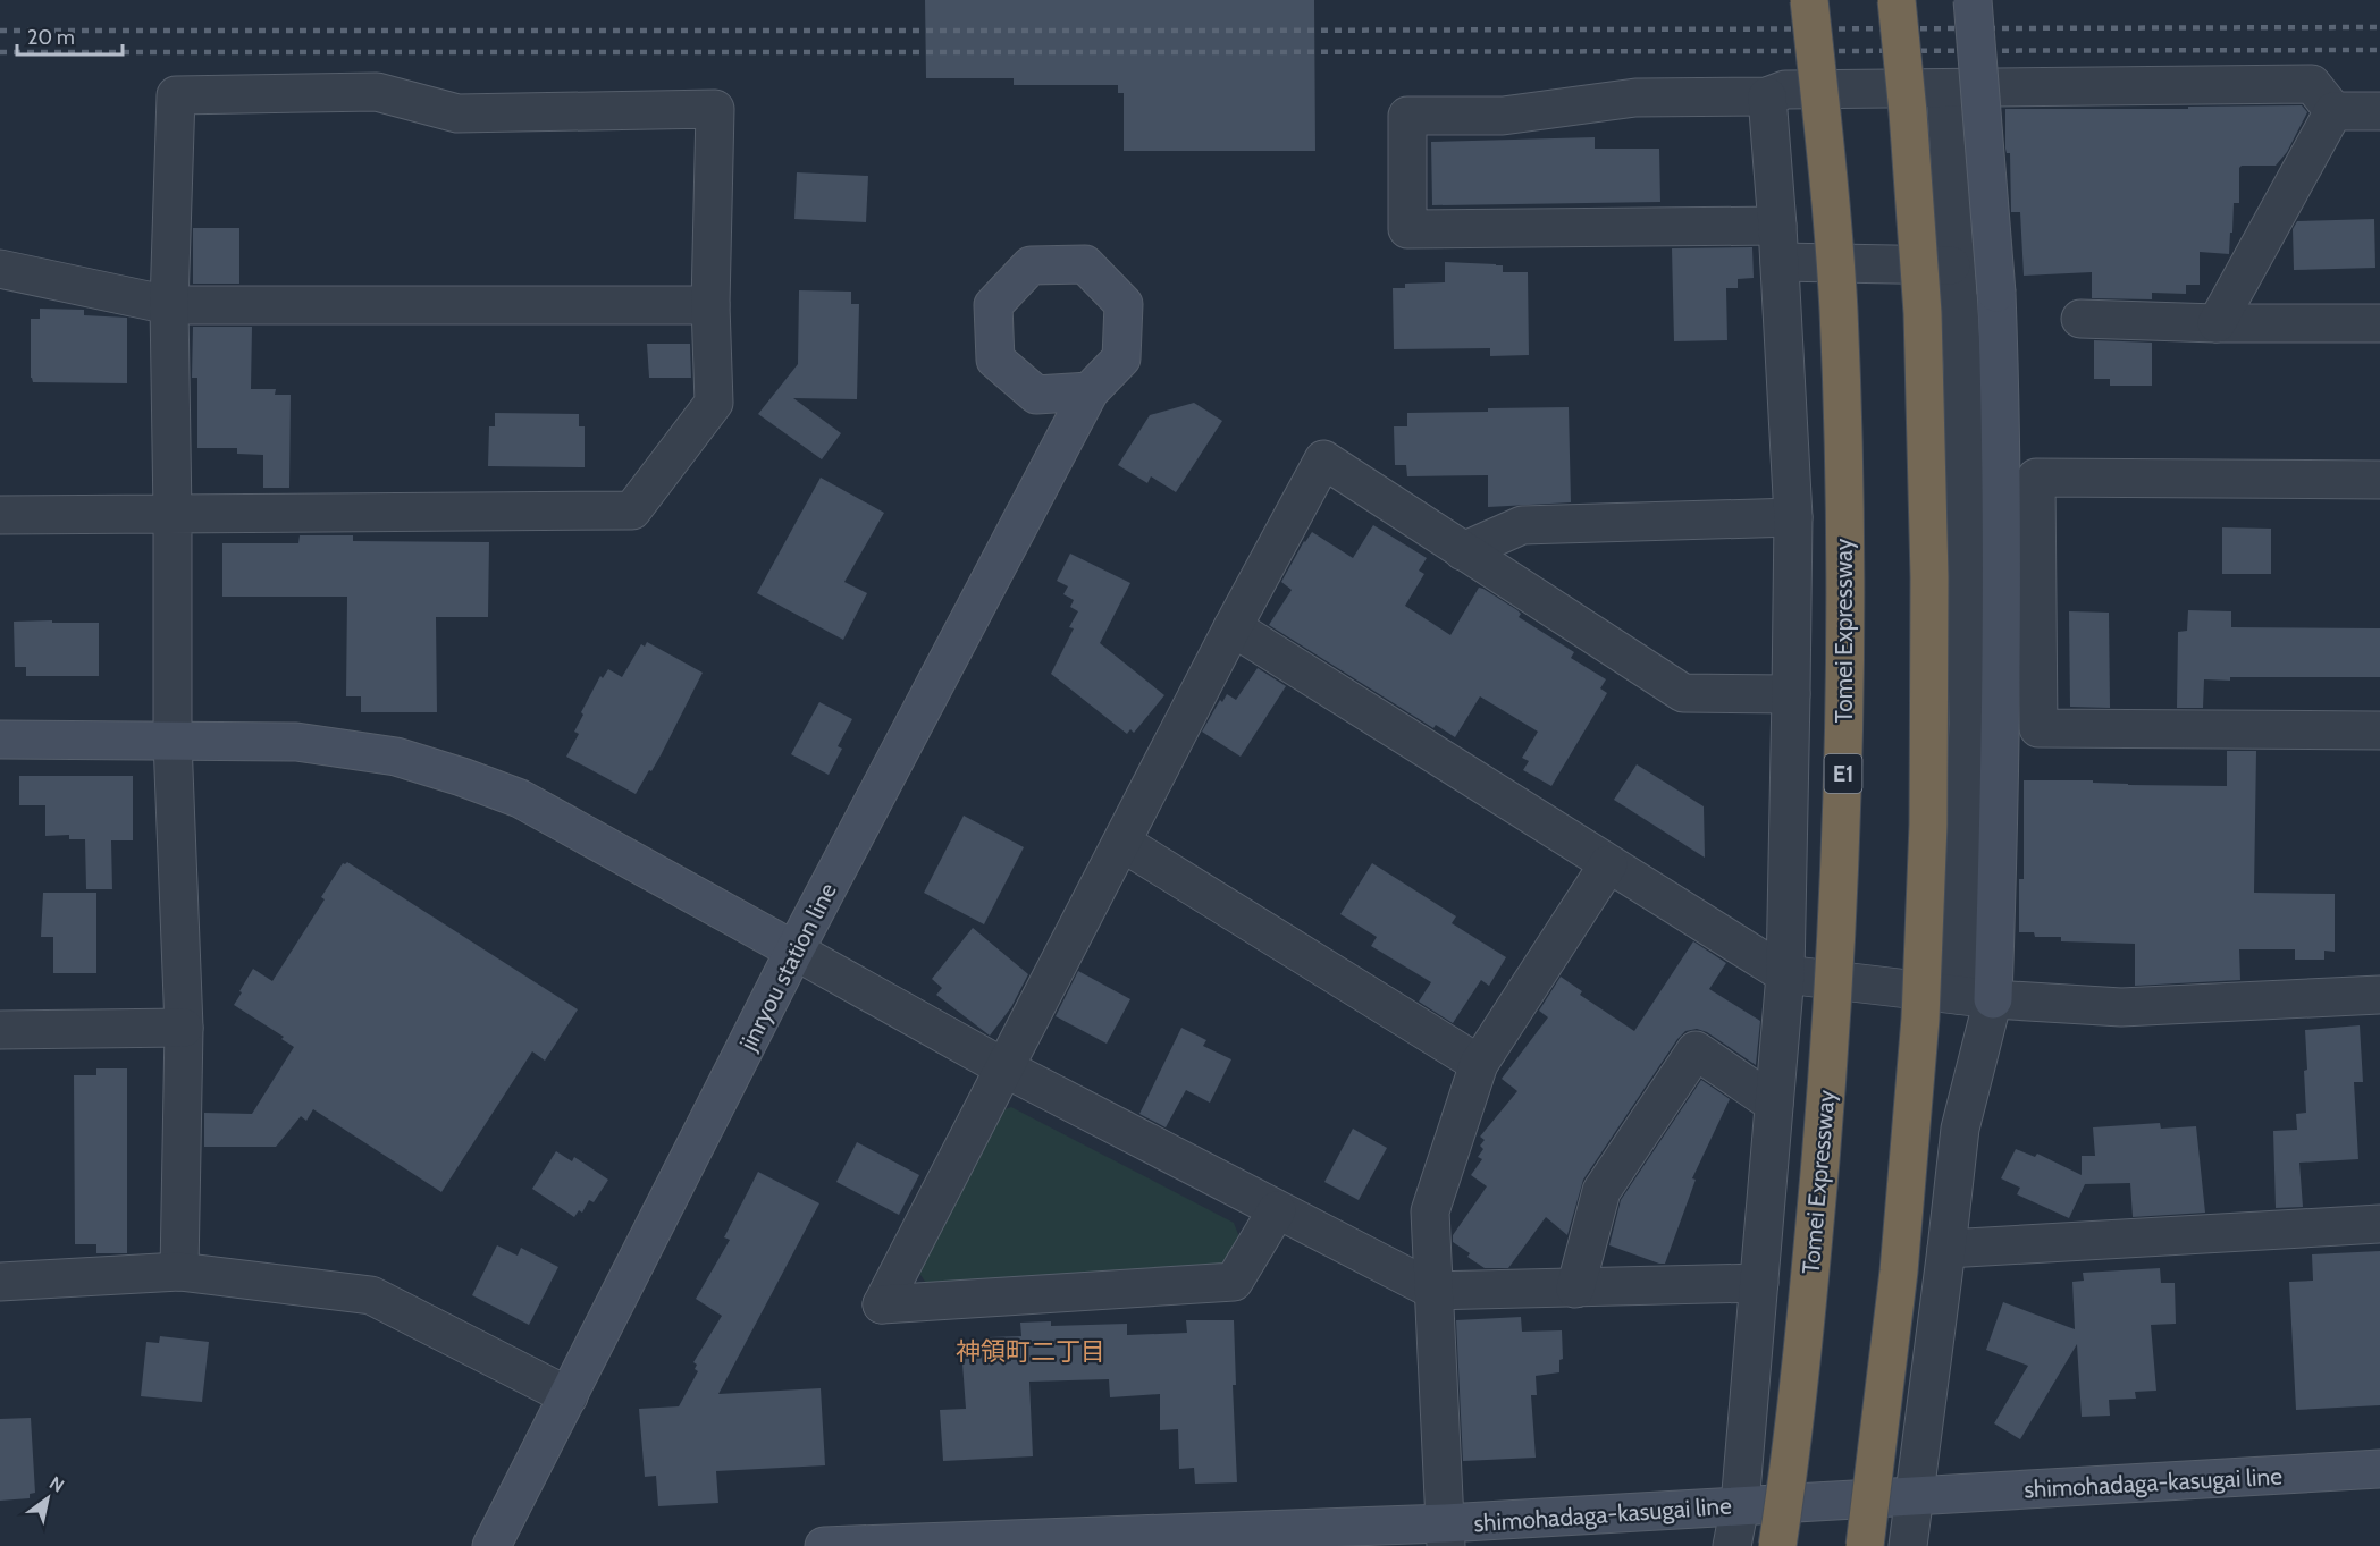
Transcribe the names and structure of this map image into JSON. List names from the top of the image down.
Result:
{
  "streets": {
    "highway": ["Tomei Expressway", "E1"],
    "main road": ["jinryou station line", "shimohadaga-kasugai line"]
  },
  "districts": ["神領町二丁目"],
  "scale_bar": "20 m",
  "north": "top right"
}
